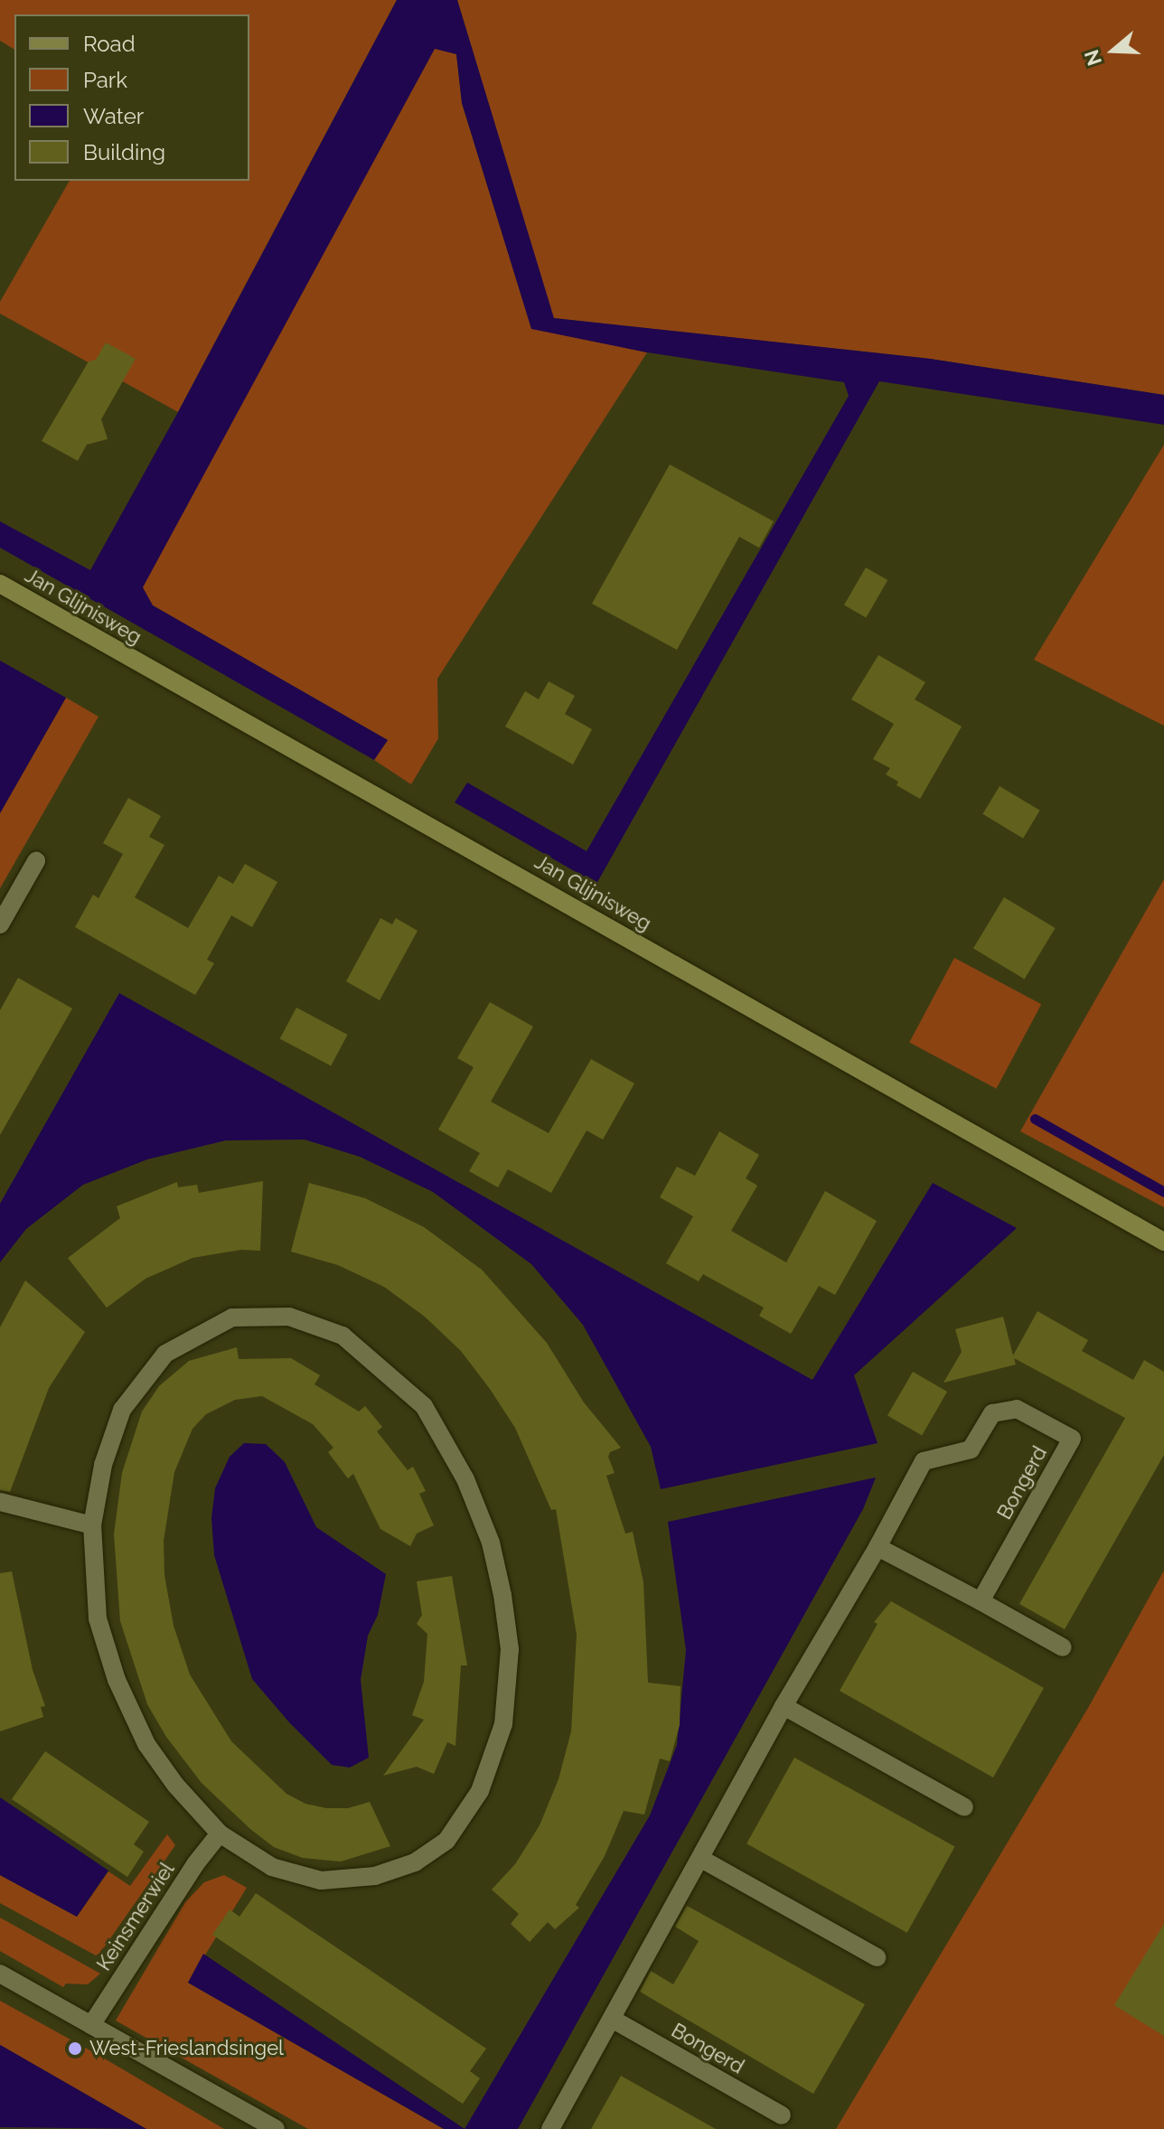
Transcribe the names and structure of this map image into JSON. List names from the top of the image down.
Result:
{
  "streets": {
    "street": ["Jan Glijnisweg", "Bongerd", "Keinsmerwiel"]
  },
  "places": ["West-Frieslandsingel"],
  "legend": [
    "Road",
    "Park",
    "Water",
    "Building"
  ],
  "north": "left"
}
